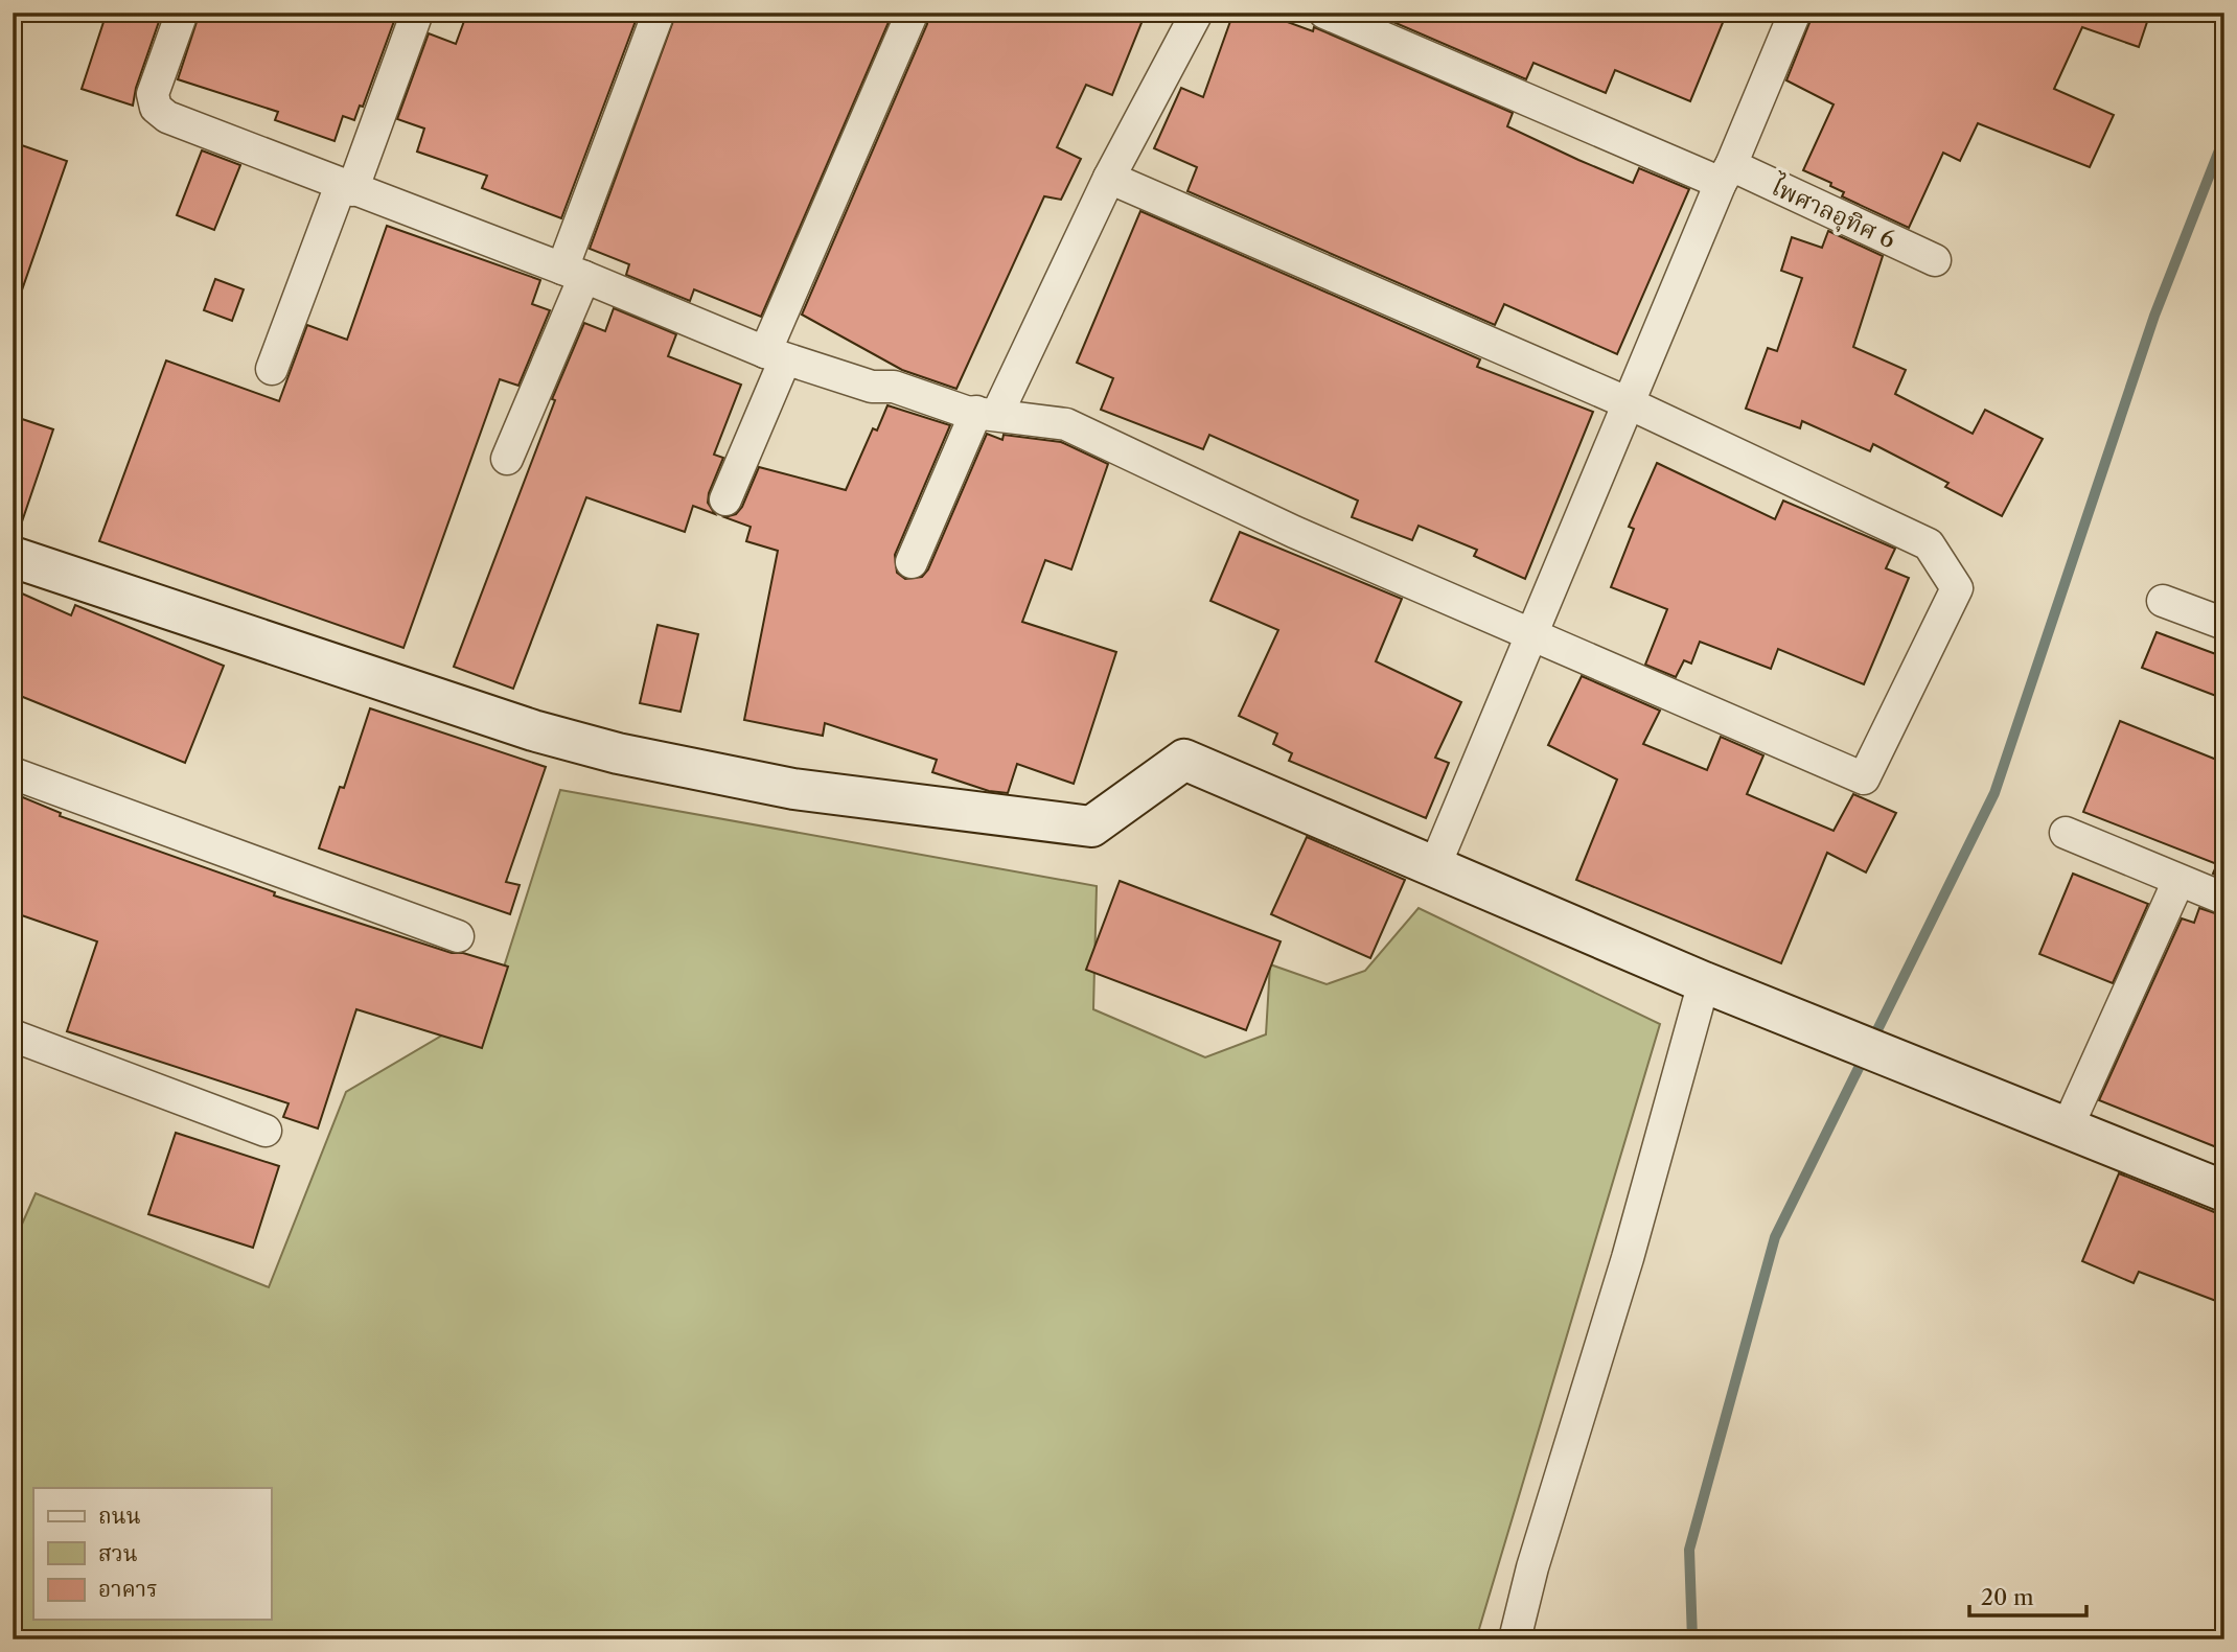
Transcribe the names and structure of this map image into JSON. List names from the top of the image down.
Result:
{
  "streets": {
    "street": ["ไพศาลอุทิศ 6"]
  },
  "legend": ["ถนน", "สวน", "อาคาร"],
  "scale_bar": "20 m"
}
